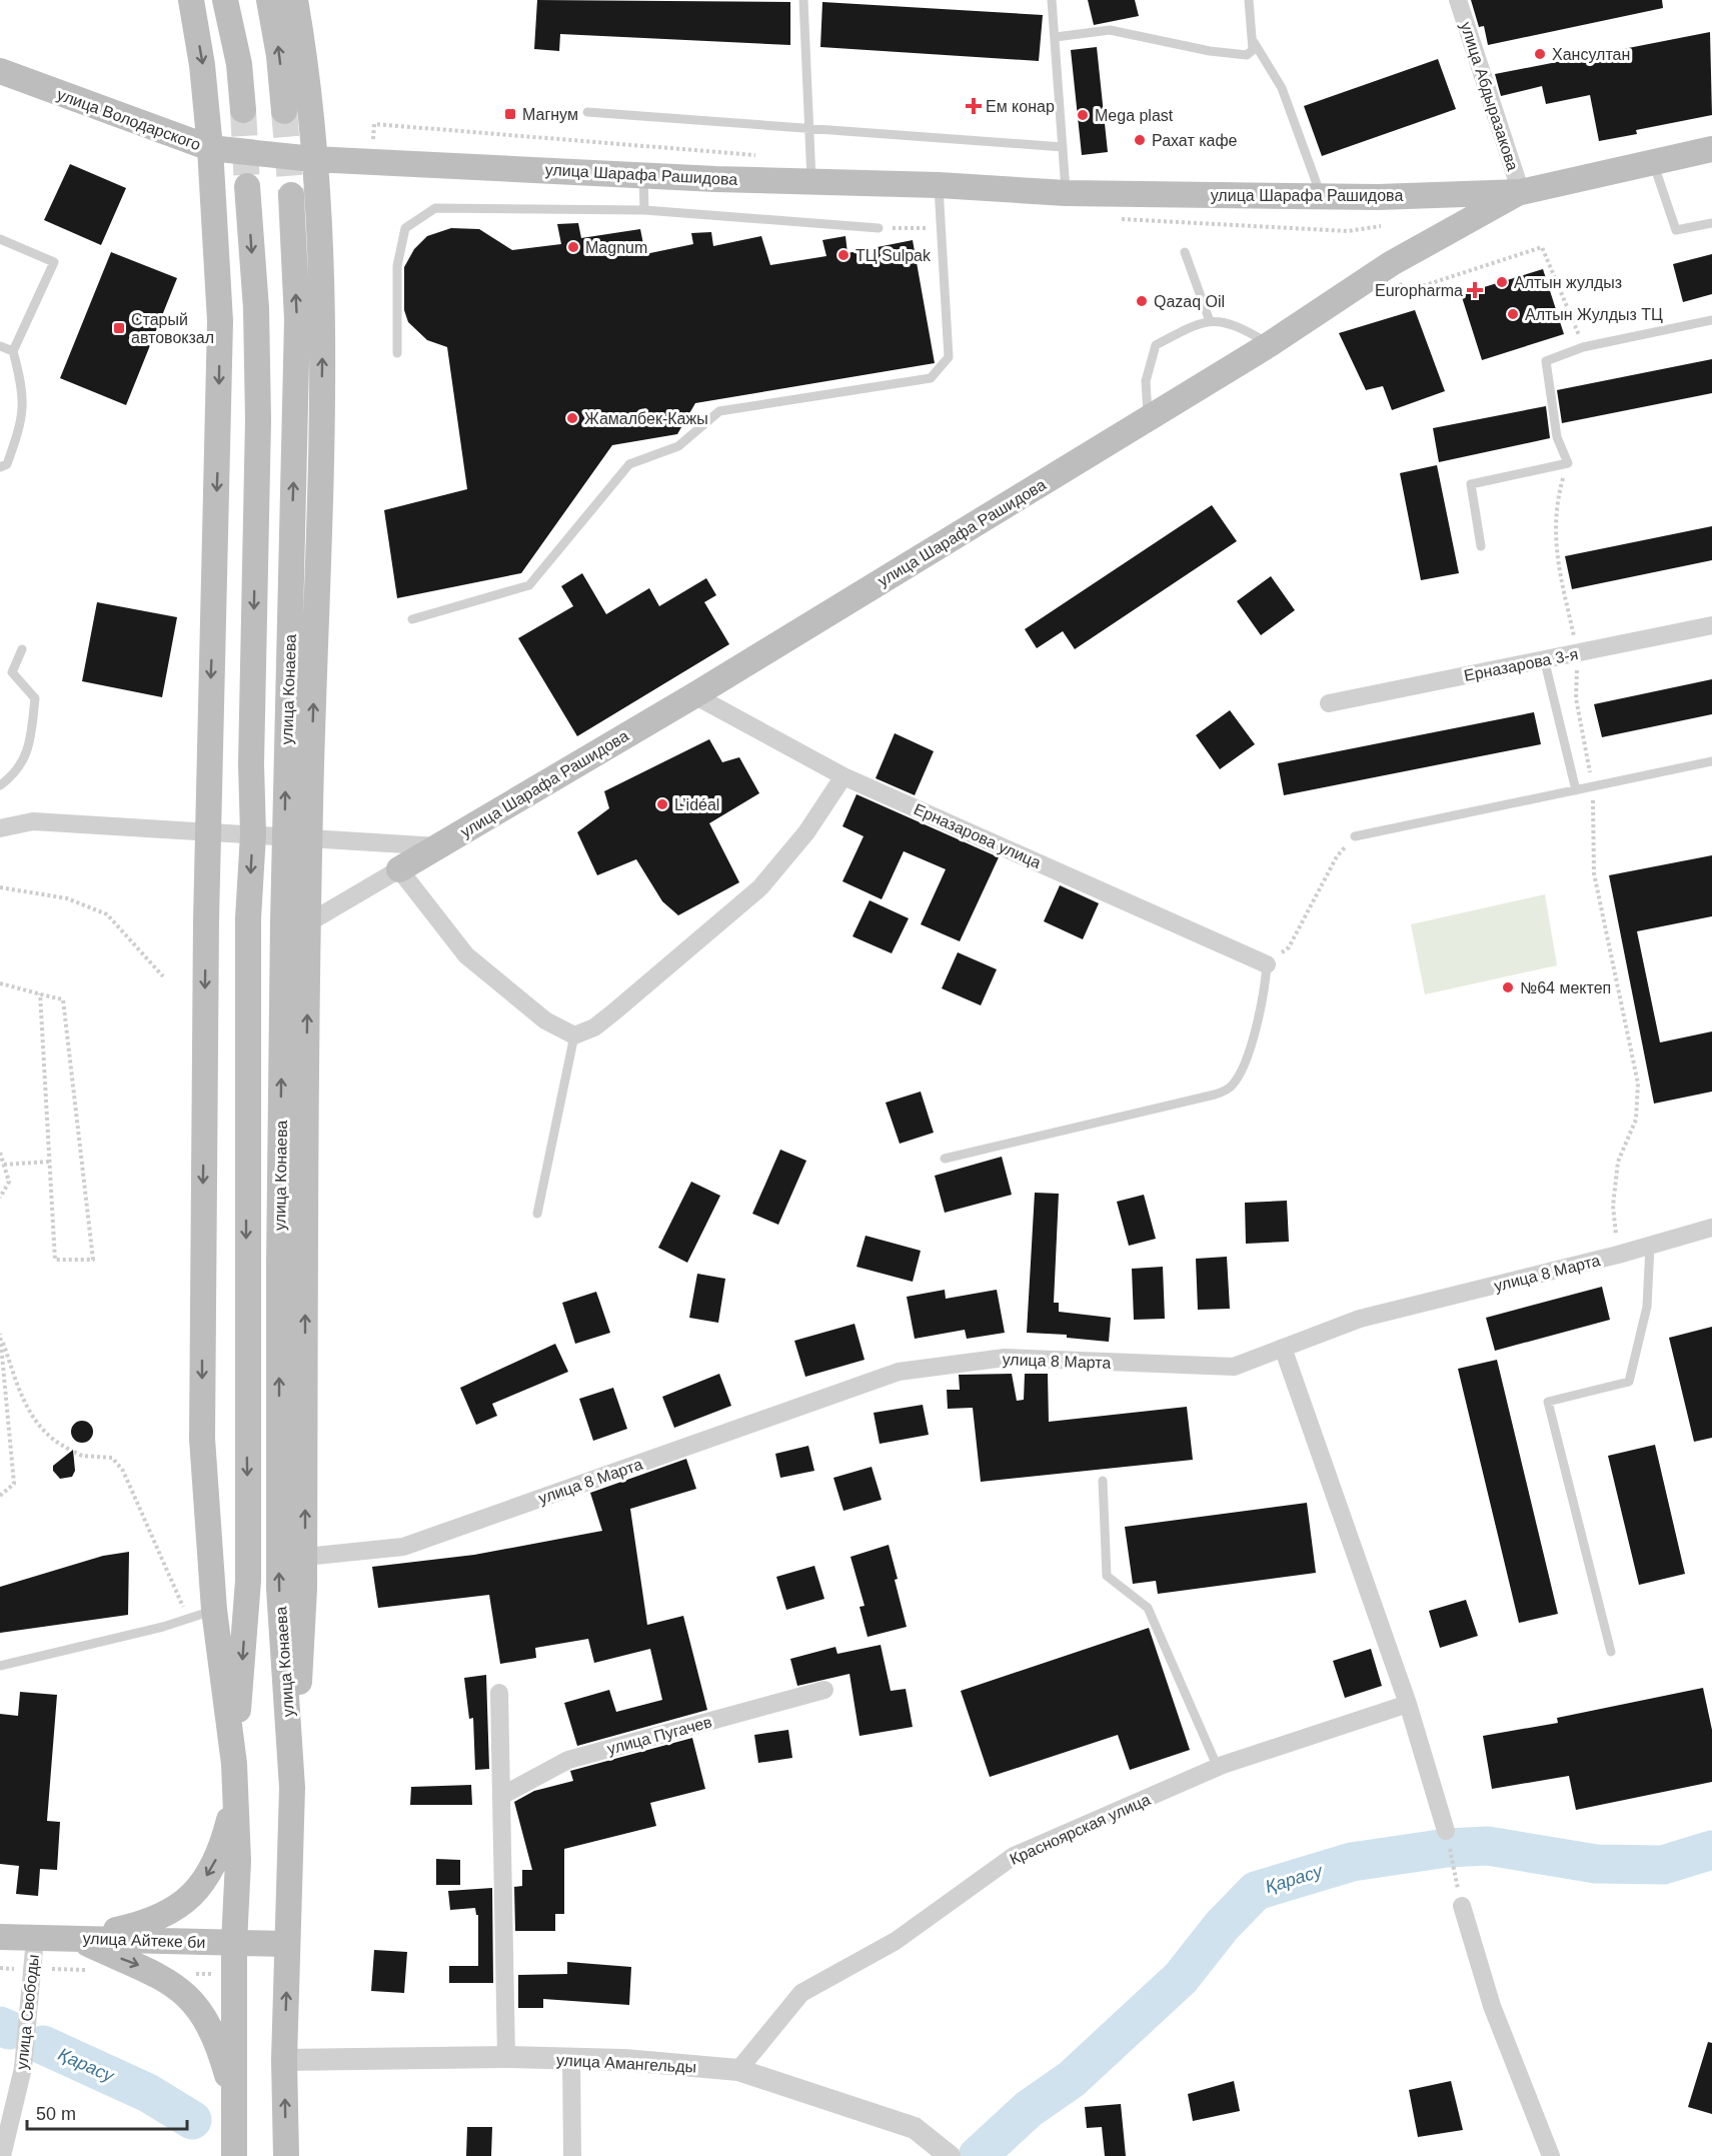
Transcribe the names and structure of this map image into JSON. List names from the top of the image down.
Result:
{
  "streets": {
    "main road": [
      "улица Володарского",
      "улица Шарафа Рашидова",
      "улица Конаева",
      "улица Айтеке би"
    ],
    "street": [
      "улица Абдыразакова",
      "Ерназарова 3-я",
      "Ерназарова улица",
      "улица 8 Марта",
      "улица Пугачев",
      "Красноярская улица",
      "улица Свободы",
      "улица Амангельды"
    ]
  },
  "crossings": [
    ["улица Абдыразакова", "улица Шарафа Рашидова"],
    ["улица Володарского", "улица Шарафа Рашидова"],
    ["улица Володарского", "улица Конаева"],
    ["улица Шарафа Рашидова", "Ерназарова улица"],
    ["улица Конаева", "улица Айтеке би"],
    ["улица Конаева", "улица Амангельды"],
    ["Красноярская улица", "улица Амангельды"],
    ["улица Айтеке би", "улица Свободы"]
  ],
  "water": ["Қарасу"],
  "places": {
    "other": [
      "Хансултан",
      "Mega plast",
      "Рахат кафе",
      "Magnum",
      "ТЦ Sulpak",
      "Алтын жулдыз",
      "Qazaq Oil",
      "Алтын Жулдыз ТЦ",
      "Жамалбек-Кажы",
      "L’idéal",
      "№64 мектеп"
    ],
    "health": ["Ем конар", "Europharma"],
    "transit": ["Магнум", "Старый автовокзал"]
  },
  "scale_bar": "50 m"
}
